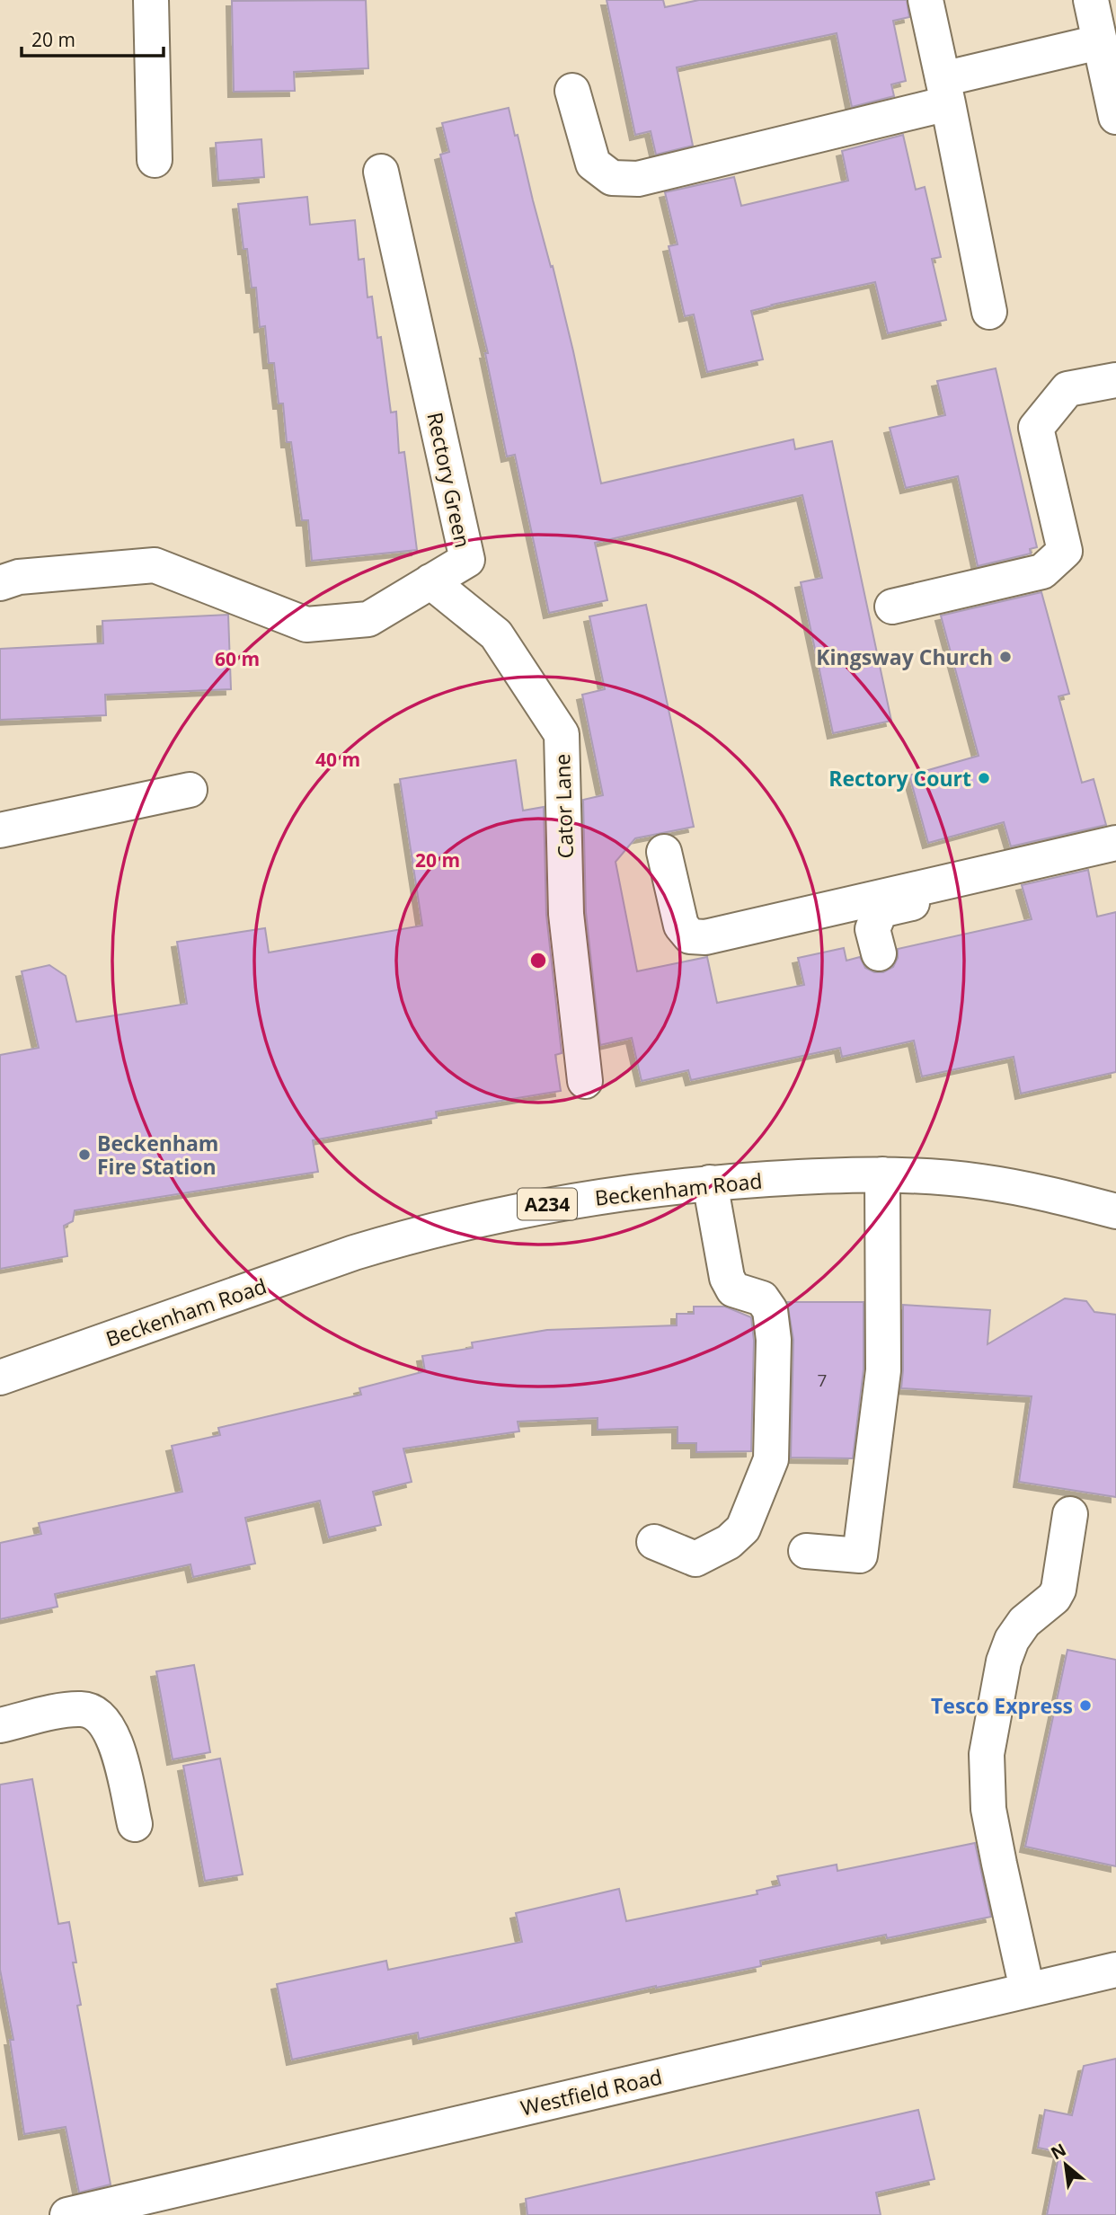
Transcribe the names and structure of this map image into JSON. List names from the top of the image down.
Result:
{
  "streets": {
    "street": [
      "Rectory Green",
      "Cator Lane",
      "Beckenham Road",
      "A234",
      "Westfield Road"
    ]
  },
  "crossings": [
    ["Rectory Green", "Cator Lane"]
  ],
  "places": [
    "Kingsway Church",
    "Rectory Court",
    "Beckenham Fire Station",
    "Tesco Express"
  ],
  "house_numbers": ["7"],
  "scale_bar": "20 m",
  "north": "top left",
  "rings": ["60 m", "40 m", "20 m"]
}
